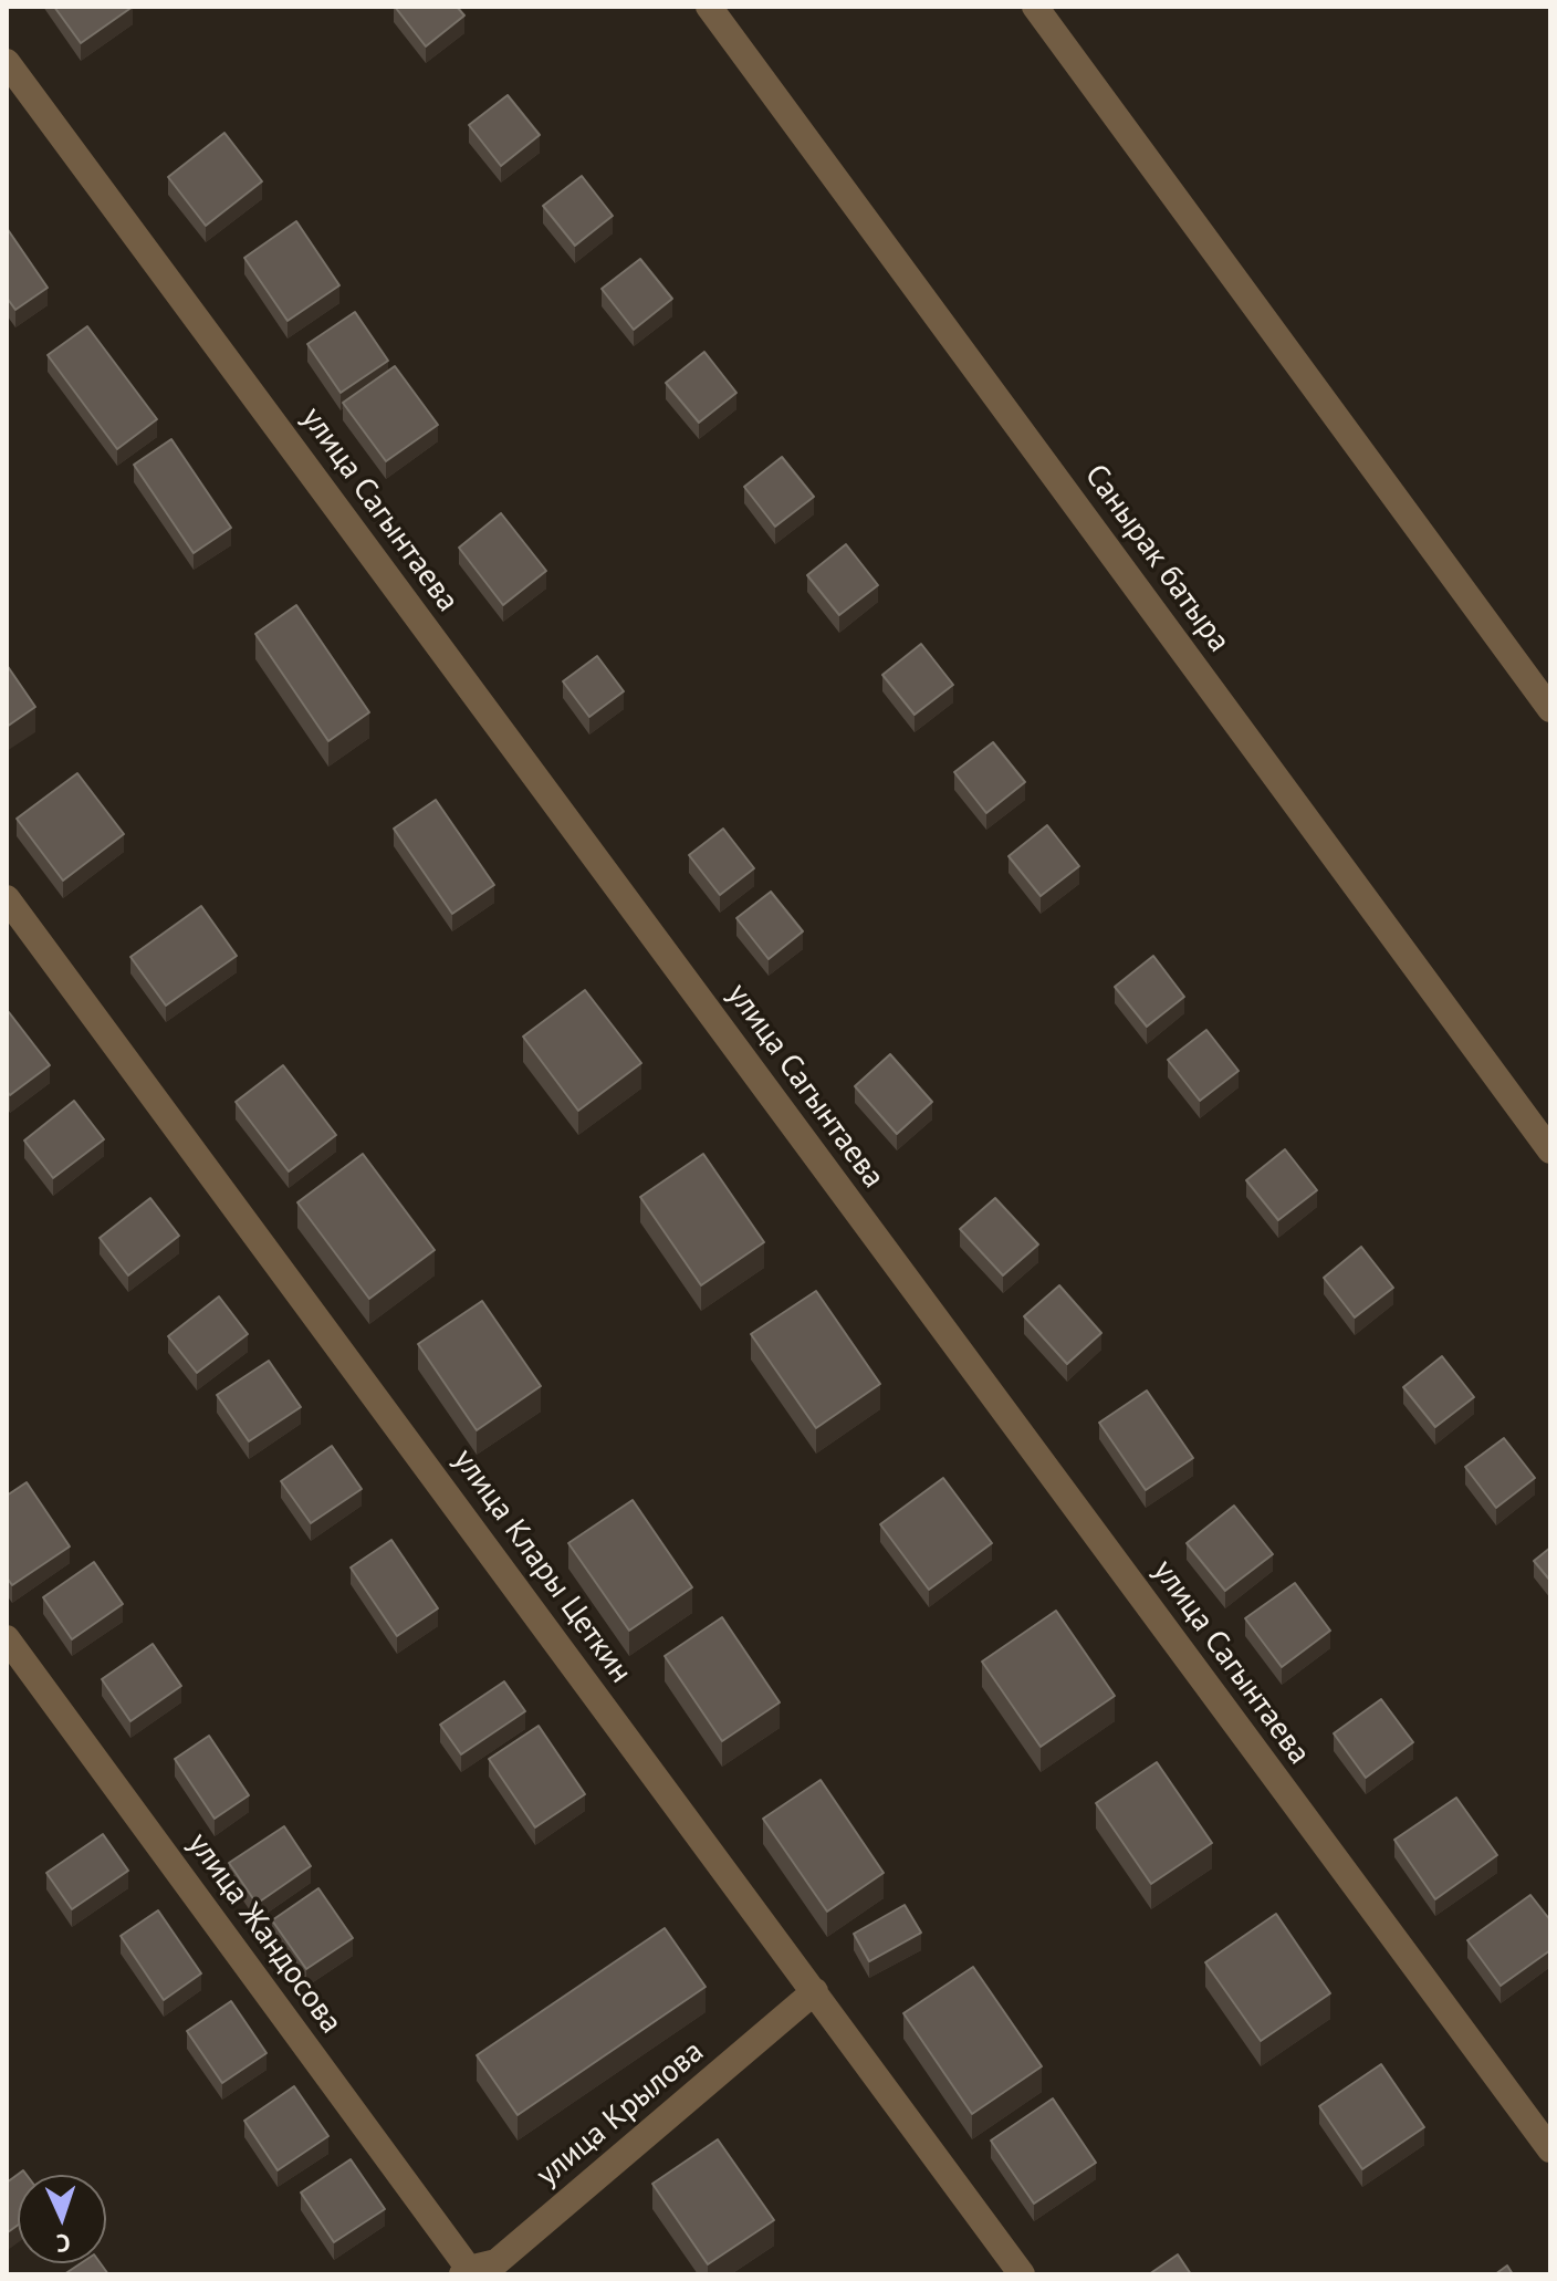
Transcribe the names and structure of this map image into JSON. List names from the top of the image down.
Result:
{
  "streets": {
    "street": [
      "улица Сагынтаева",
      "Санырак батыра",
      "улица Клары Цеткин",
      "улица Жандосова",
      "улица Крылова"
    ]
  },
  "crossings": [
    ["улица Клары Цеткин", "улица Крылова"],
    ["улица Жандосова", "улица Крылова"]
  ],
  "north": "bottom"
}
